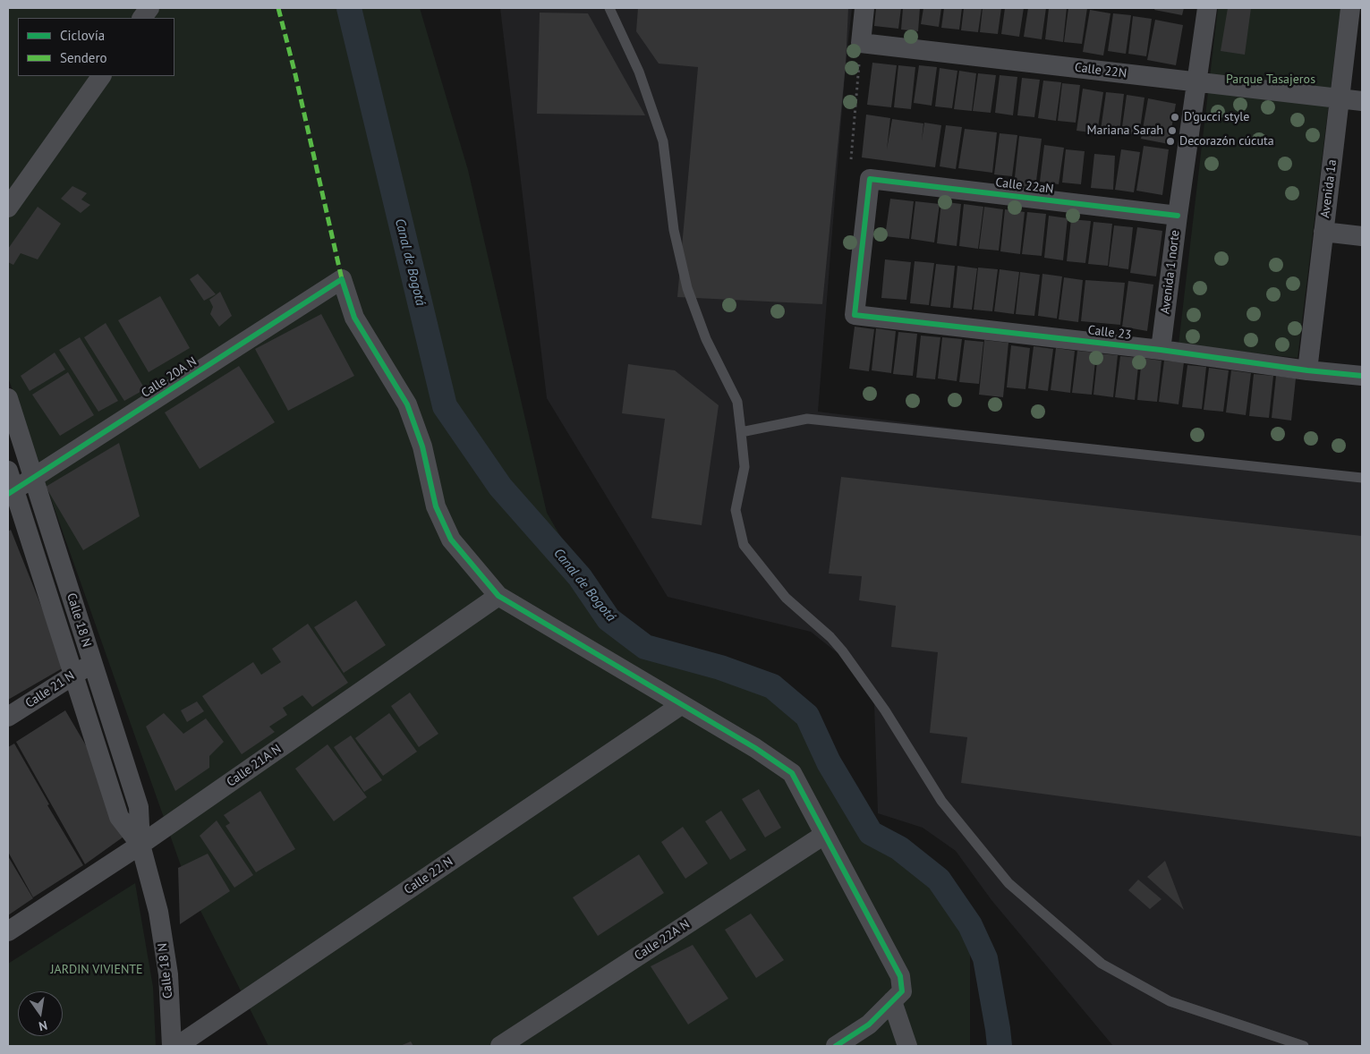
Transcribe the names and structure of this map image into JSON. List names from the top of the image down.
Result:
{
  "streets": {
    "street": [
      "Calle 22N",
      "Calle 22aN",
      "Avenida 1a",
      "Avenida 1 norte",
      "Calle 23",
      "Calle 20A N",
      "Calle 18 N",
      "Calle 21 N",
      "Calle 21A N",
      "Calle 22 N",
      "Calle 22A N"
    ]
  },
  "crossings": [
    ["Calle 22N", "Avenida 1a"],
    ["Calle 22N", "Avenida 1 norte"],
    ["Calle 22aN", "Avenida 1 norte"],
    ["Calle 22aN", "Calle 23"],
    ["Avenida 1a", "Calle 23"],
    ["Avenida 1 norte", "Calle 23"],
    ["Calle 20A N", "Calle 18 N"],
    ["Calle 20A N", "Calle 21A N"],
    ["Calle 18 N", "Calle 21 N"],
    ["Calle 18 N", "Calle 21A N"]
  ],
  "water": ["Canal de Bogotá"],
  "parks": ["Parque Tasajeros", "JARDIN VIVIENTE"],
  "places": ["D'gucci style", "Mariana Sarah", "Decorazón cúcuta"],
  "legend": ["Ciclovía", "Sendero"],
  "north": "bottom"
}
